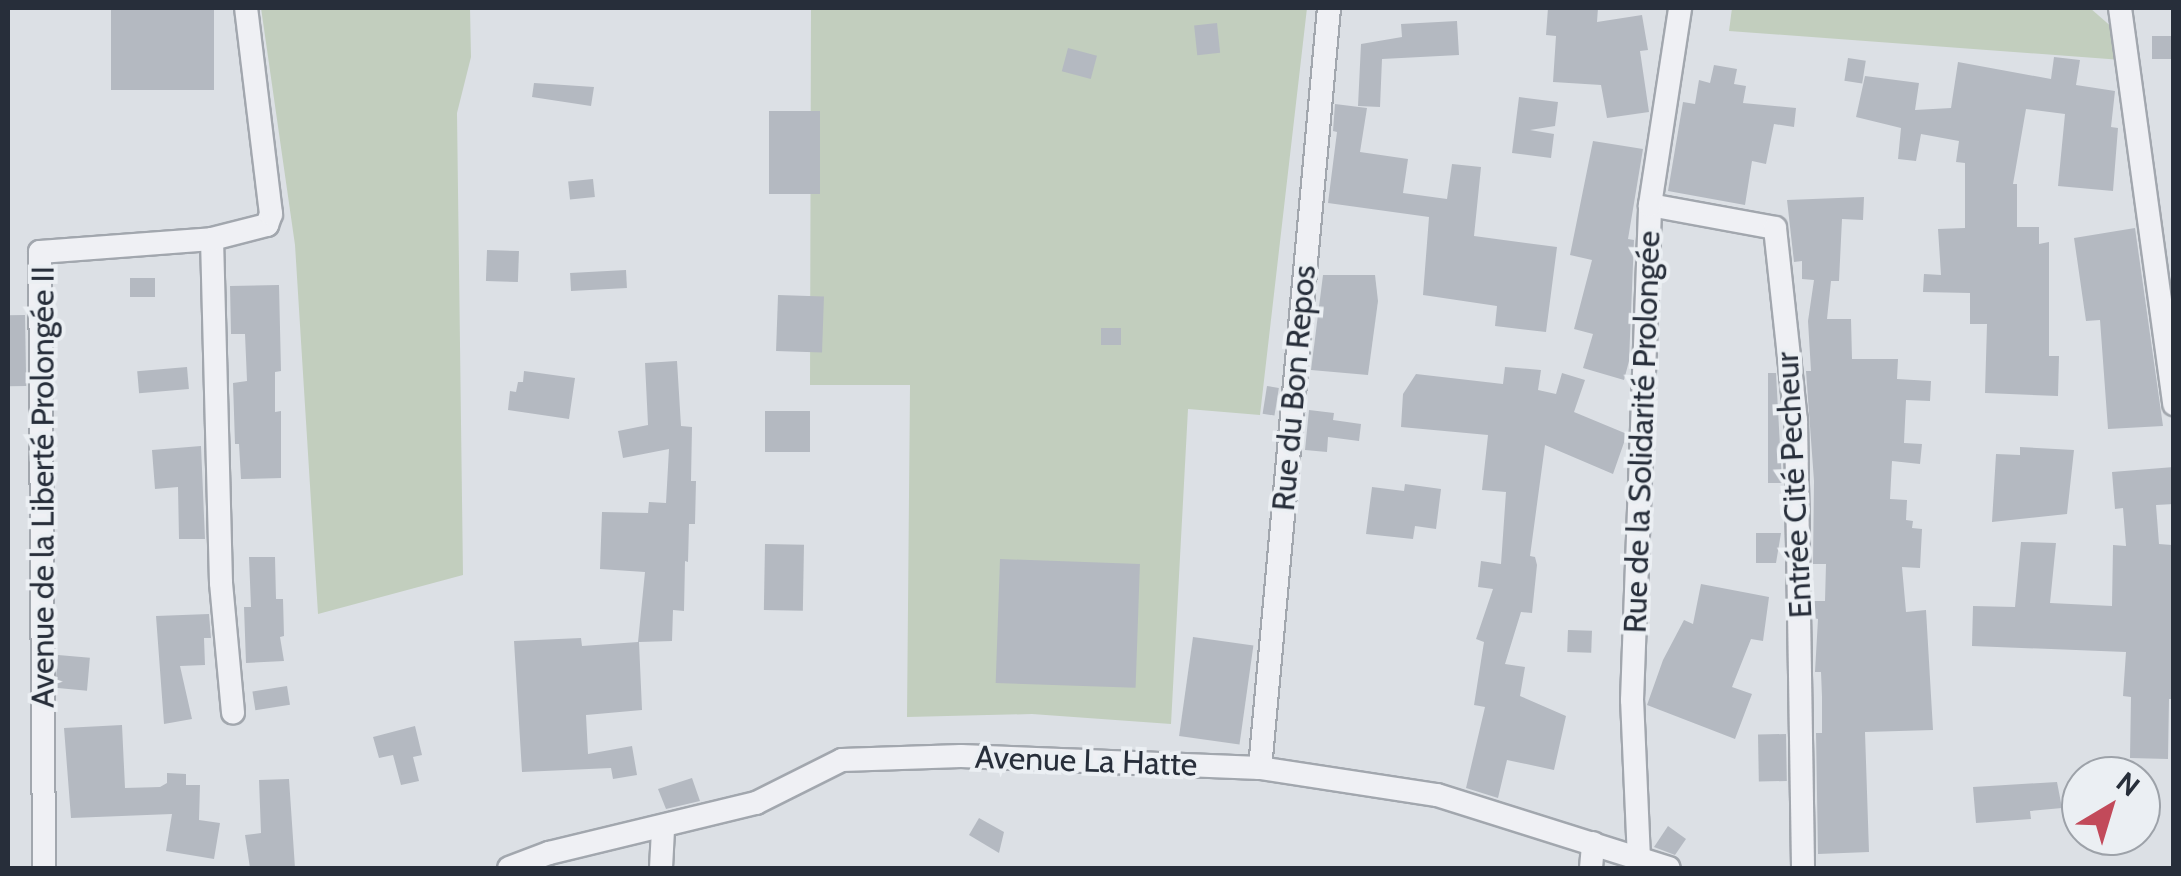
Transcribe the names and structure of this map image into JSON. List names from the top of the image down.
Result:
{
  "streets": {
    "street": [
      "Rue du Bon Repos",
      "Rue de la Solidarité Prolongée",
      "Entrée Cité Pecheur",
      "Avenue de la Liberté Prolongée II",
      "Avenue La Hatte"
    ]
  },
  "crossings": [
    ["Rue du Bon Repos", "Avenue La Hatte"],
    ["Rue de la Solidarité Prolongée", "Entrée Cité Pecheur"],
    ["Rue de la Solidarité Prolongée", "Avenue La Hatte"]
  ],
  "north": "top right"
}
